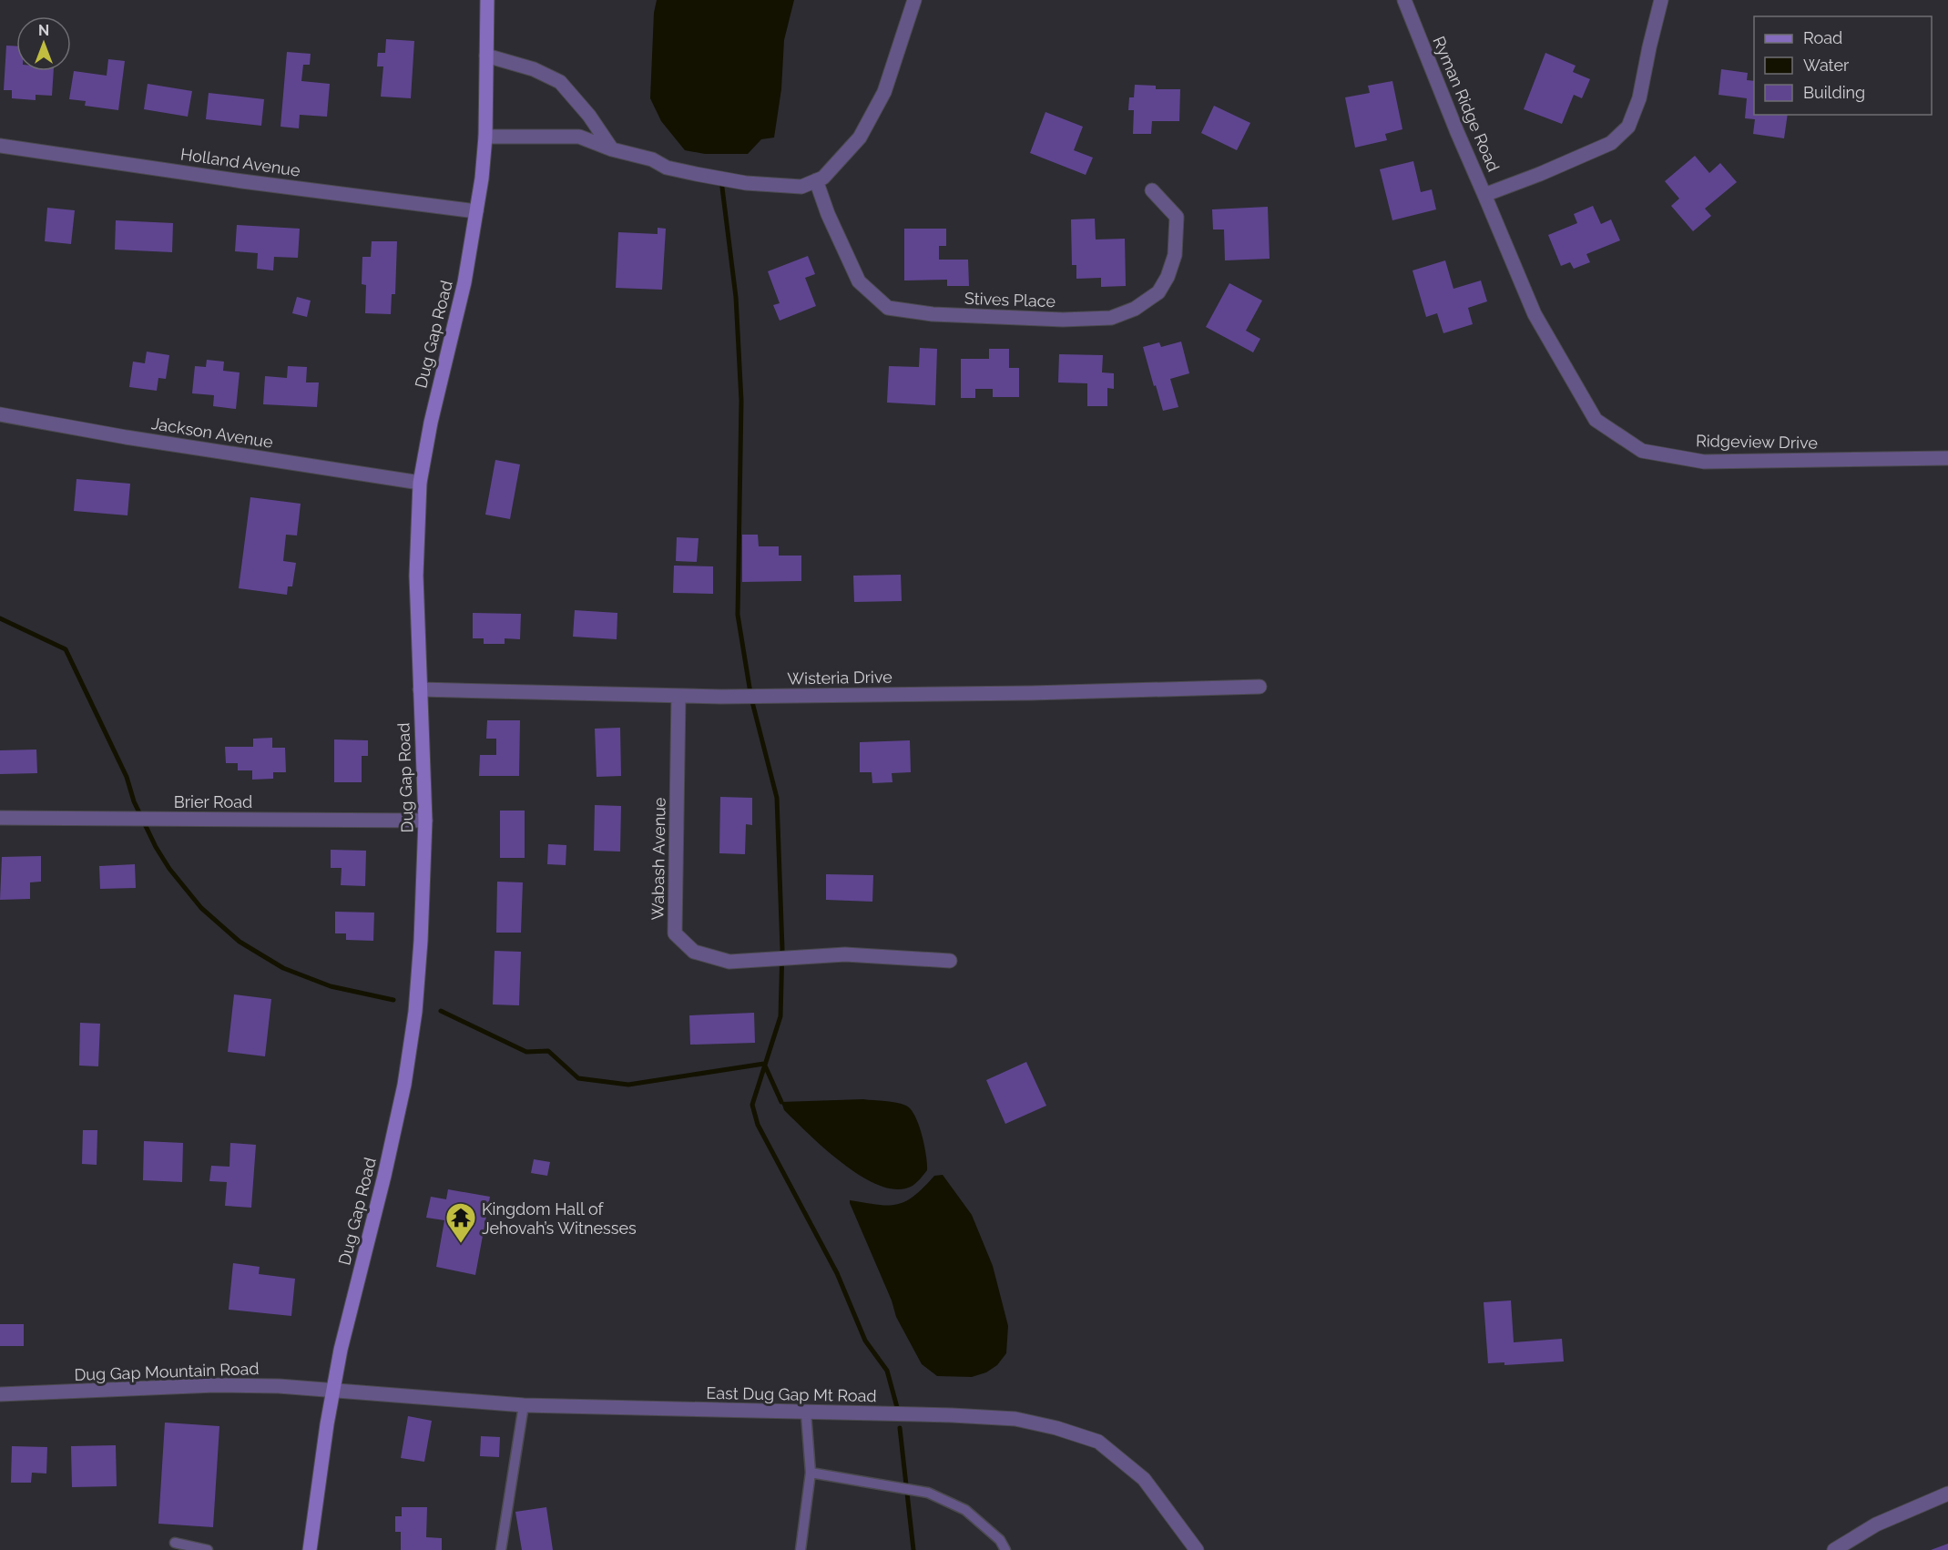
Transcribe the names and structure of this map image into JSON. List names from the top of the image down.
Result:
{
  "streets": {
    "street": [
      "Ryman Ridge Road",
      "Holland Avenue",
      "Stives Place",
      "Dug Gap Road",
      "Jackson Avenue",
      "Ridgeview Drive",
      "Wisteria Drive",
      "Brier Road",
      "Wabash Avenue",
      "Dug Gap Mountain Road",
      "East Dug Gap Mt Road"
    ]
  },
  "crossings": [
    ["Ryman Ridge Road", "Ridgeview Drive"],
    ["Holland Avenue", "Dug Gap Road"],
    ["Dug Gap Road", "Jackson Avenue"],
    ["Dug Gap Road", "Wisteria Drive"],
    ["Dug Gap Road", "Brier Road"],
    ["Dug Gap Road", "Dug Gap Mountain Road"],
    ["Dug Gap Road", "East Dug Gap Mt Road"],
    ["Wisteria Drive", "Wabash Avenue"],
    ["Dug Gap Mountain Road", "East Dug Gap Mt Road"]
  ],
  "places": {
    "temple": ["Kingdom Hall of Jehovah’s Witnesses"]
  },
  "legend": ["Road", "Water", "Building"],
  "north": "top"
}
